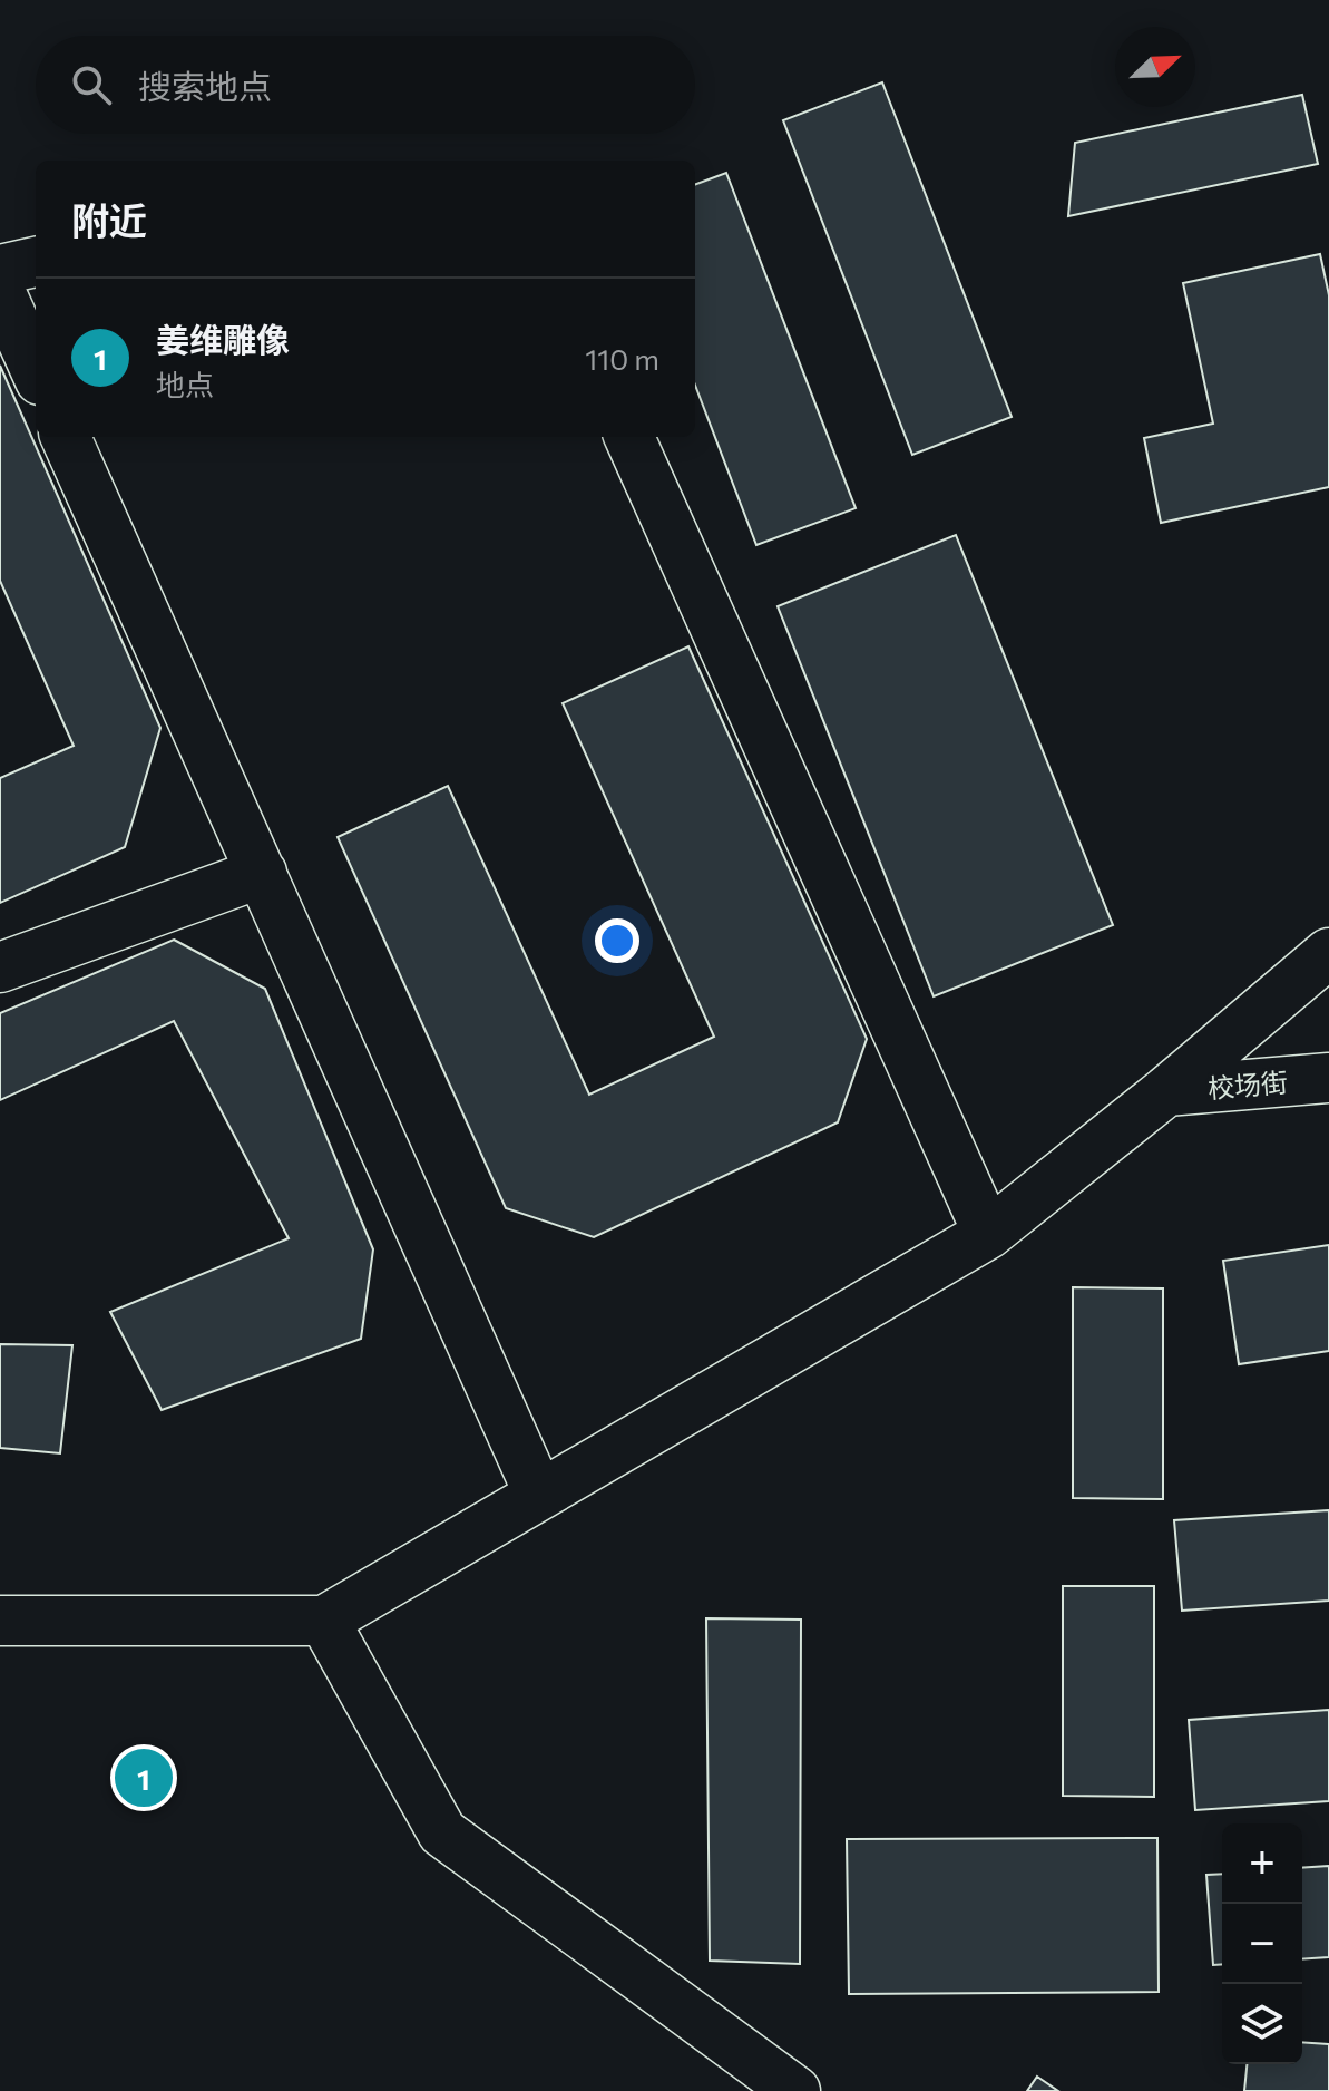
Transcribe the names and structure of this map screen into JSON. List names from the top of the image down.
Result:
{
  "streets": {
    "street": ["校场街"]
  },
  "north": "top right",
  "page": {
    "search": "搜索地点",
    "heading": "附近",
    "list": [
      {
        "mark": "1",
        "name": "姜维雕像",
        "note": "地点",
        "value": "110 m"
      }
    ],
    "pins": "1",
    "map_buttons": ["+", "−"]
  }
}
